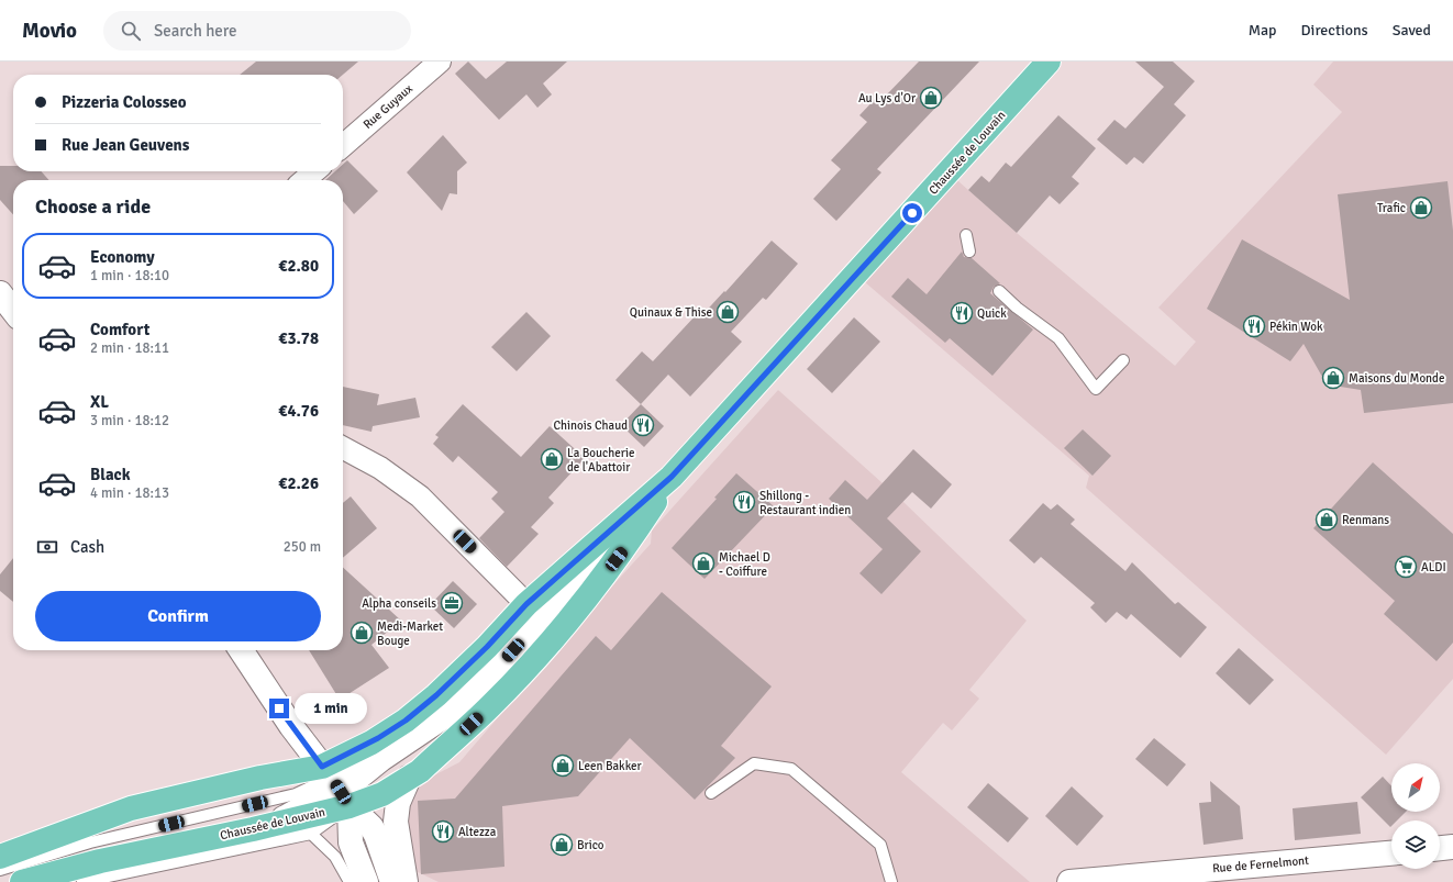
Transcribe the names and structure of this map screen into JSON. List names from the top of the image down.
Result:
{
  "streets": {
    "main road": ["Chaussée de Louvain"],
    "street": ["Rue Guyaux", "Rue de Fernelmont"]
  },
  "places": {
    "shop": [
      "Au Lys d'Or",
      "Trafic",
      "Quinaux & Thise",
      "Maisons du Monde",
      "La Boucherie de l'Abattoir",
      "Renmans",
      "Michael D - Coiffure",
      "Medi-Market Bouge",
      "Leen Bakker",
      "Brico"
    ],
    "restaurant": [
      "Quick",
      "Pékin Wok",
      "Chinois Chaud",
      "Shillong - Restaurant indien",
      "Altezza"
    ],
    "supermarket": ["ALDI"],
    "office": ["Alpha conseils"]
  },
  "north": "top right",
  "page": {
    "header": "Movio",
    "search": "Search here",
    "nav": ["Map", "Directions", "Saved"],
    "banner": ["Pizzeria Colosseo", "Rue Jean Geuvens"],
    "heading": "Choose a ride",
    "list": [
      {
        "name": "Economy",
        "note": "1 min · 18:10",
        "value": "€2.80"
      },
      {
        "name": "Comfort",
        "note": "2 min · 18:11",
        "value": "€3.78"
      },
      {
        "name": "XL",
        "note": "3 min · 18:12",
        "value": "€4.76"
      },
      {
        "name": "Black",
        "note": "4 min · 18:13",
        "value": "€2.26"
      }
    ],
    "pay": ["Cash", "250 m"],
    "buttons": "Confirm",
    "bubble": "1 min"
  }
}
